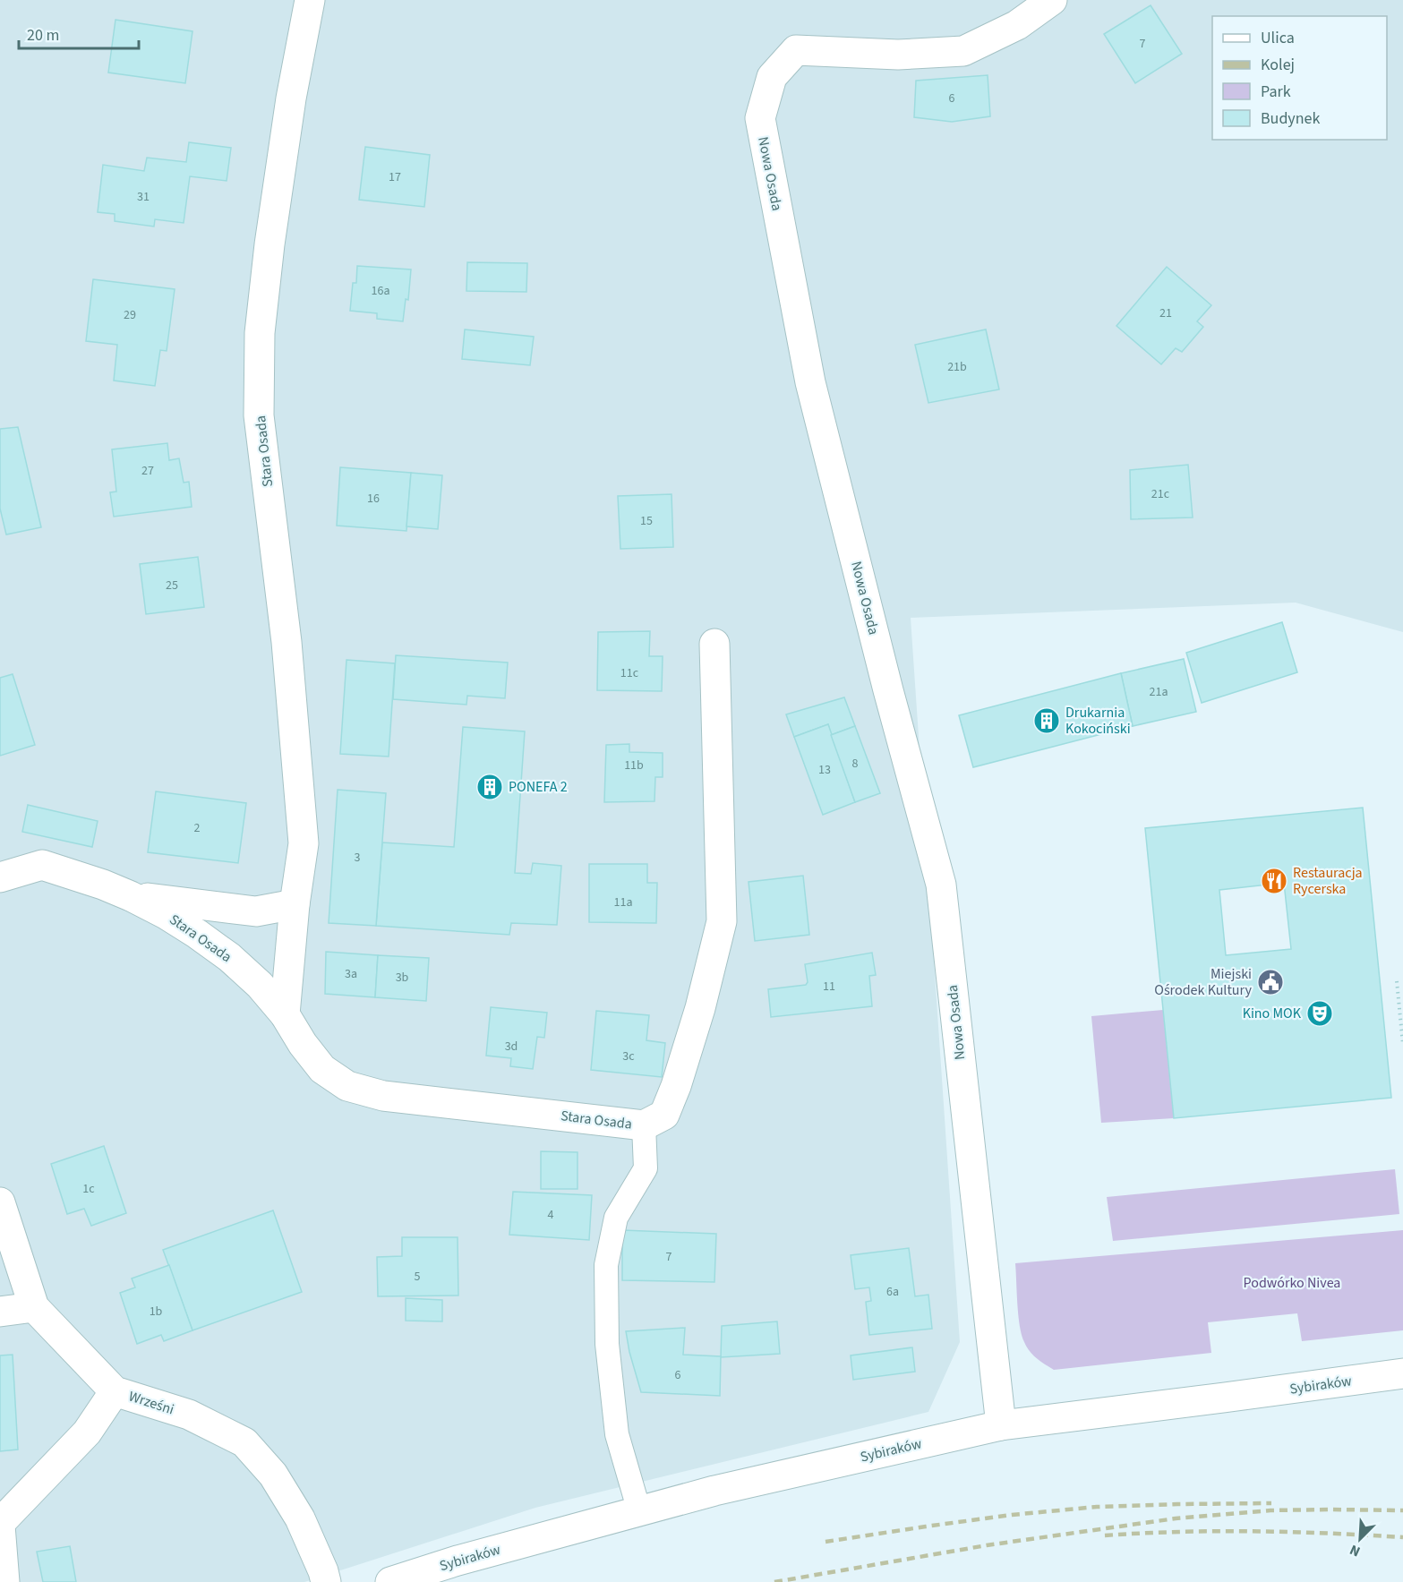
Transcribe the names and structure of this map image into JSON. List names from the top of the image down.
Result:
{
  "streets": {
    "street": [
      "Nowa Osada",
      "Stara Osada",
      "Sybiraków",
      "Wrześni"
    ]
  },
  "crossings": [
    ["Nowa Osada", "Sybiraków"],
    ["Stara Osada", "Sybiraków"]
  ],
  "parks": ["Podwórko Nivea"],
  "places": {
    "building": ["Drukarnia Kokociński", "PONEFA 2"],
    "restaurant": ["Restauracja Rycerska"],
    "public building": ["Miejski Ośrodek Kultury"],
    "theatre": ["Kino MOK"]
  },
  "house_numbers": [
    "7",
    "6",
    "17",
    "31",
    "16a",
    "21",
    "29",
    "21b",
    "27",
    "21c",
    "16",
    "15",
    "25",
    "11c",
    "21a",
    "8",
    "11b",
    "13",
    "2",
    "3",
    "11a",
    "3a",
    "3b",
    "11",
    "3d",
    "3c",
    "1c",
    "4",
    "7",
    "5",
    "6a",
    "1b",
    "6"
  ],
  "legend": [
    "Ulica",
    "Kolej",
    "Park",
    "Budynek"
  ],
  "scale_bar": "20 m",
  "north": "bottom left"
}
